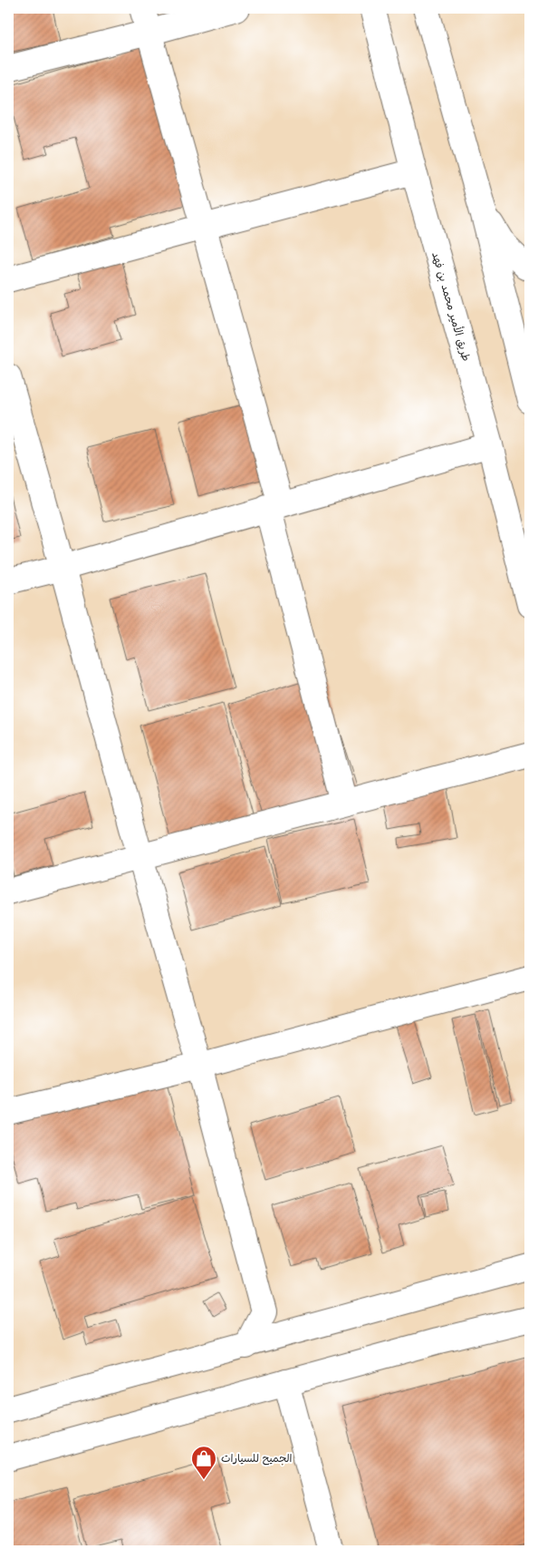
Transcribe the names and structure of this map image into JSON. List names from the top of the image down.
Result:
{
  "streets": {
    "main road": ["طريق الأمير محمد بن فهد"]
  },
  "places": {
    "shop": ["الجميح للسيارات"]
  }
}
